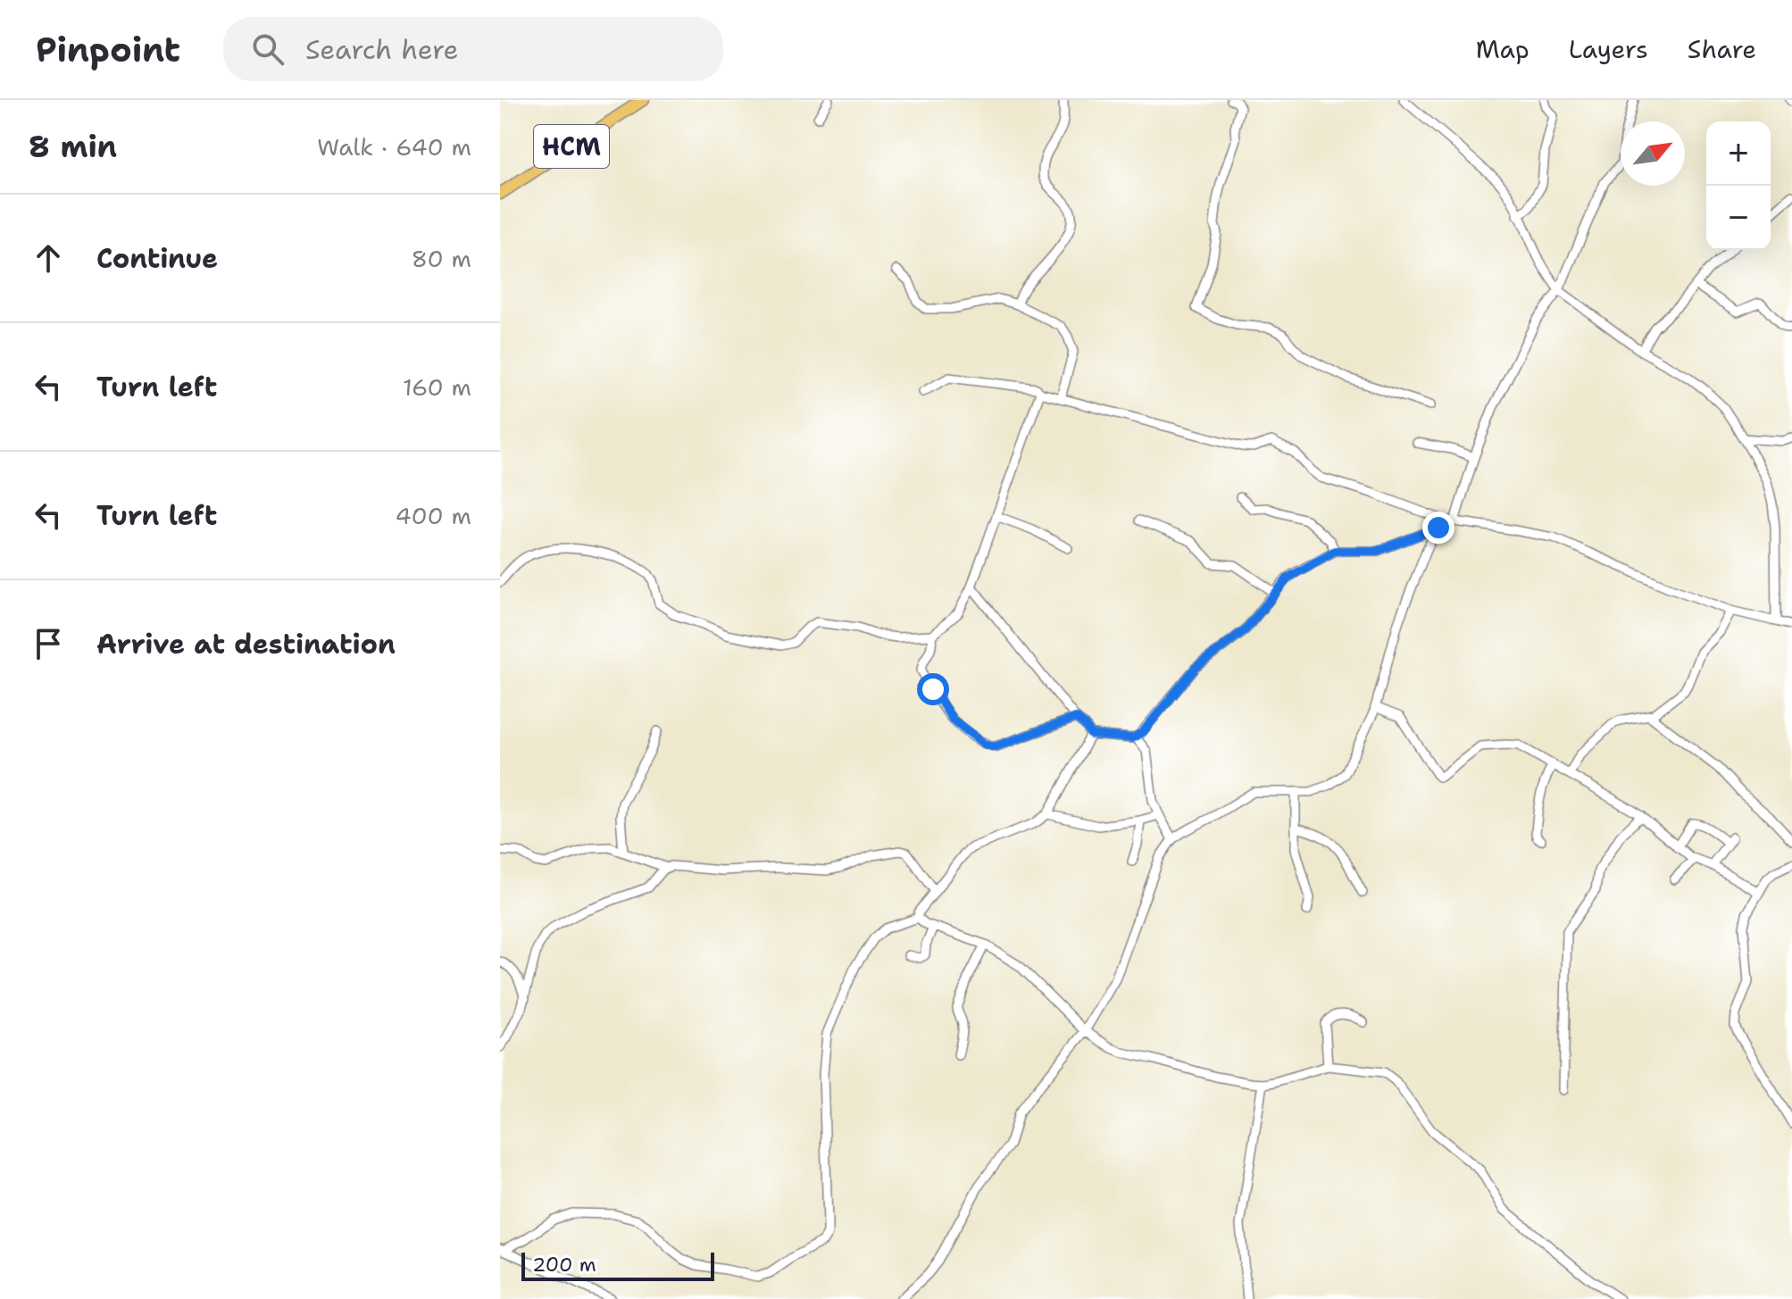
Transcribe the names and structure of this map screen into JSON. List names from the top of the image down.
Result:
{
  "streets": {
    "highway": ["HCM"]
  },
  "scale_bar": "200 m",
  "north": "top right",
  "page": {
    "header": "Pinpoint",
    "search": "Search here",
    "nav": ["Map", "Layers", "Share"],
    "heading": ["8 min", "Walk · 640 m"],
    "map_buttons": ["+", "−"],
    "list": [
      ["Continue", "80 m"],
      ["Turn left", "160 m"],
      ["Turn left", "400 m"],
      "Arrive at destination"
    ],
    "scale": "200 m"
  }
}
